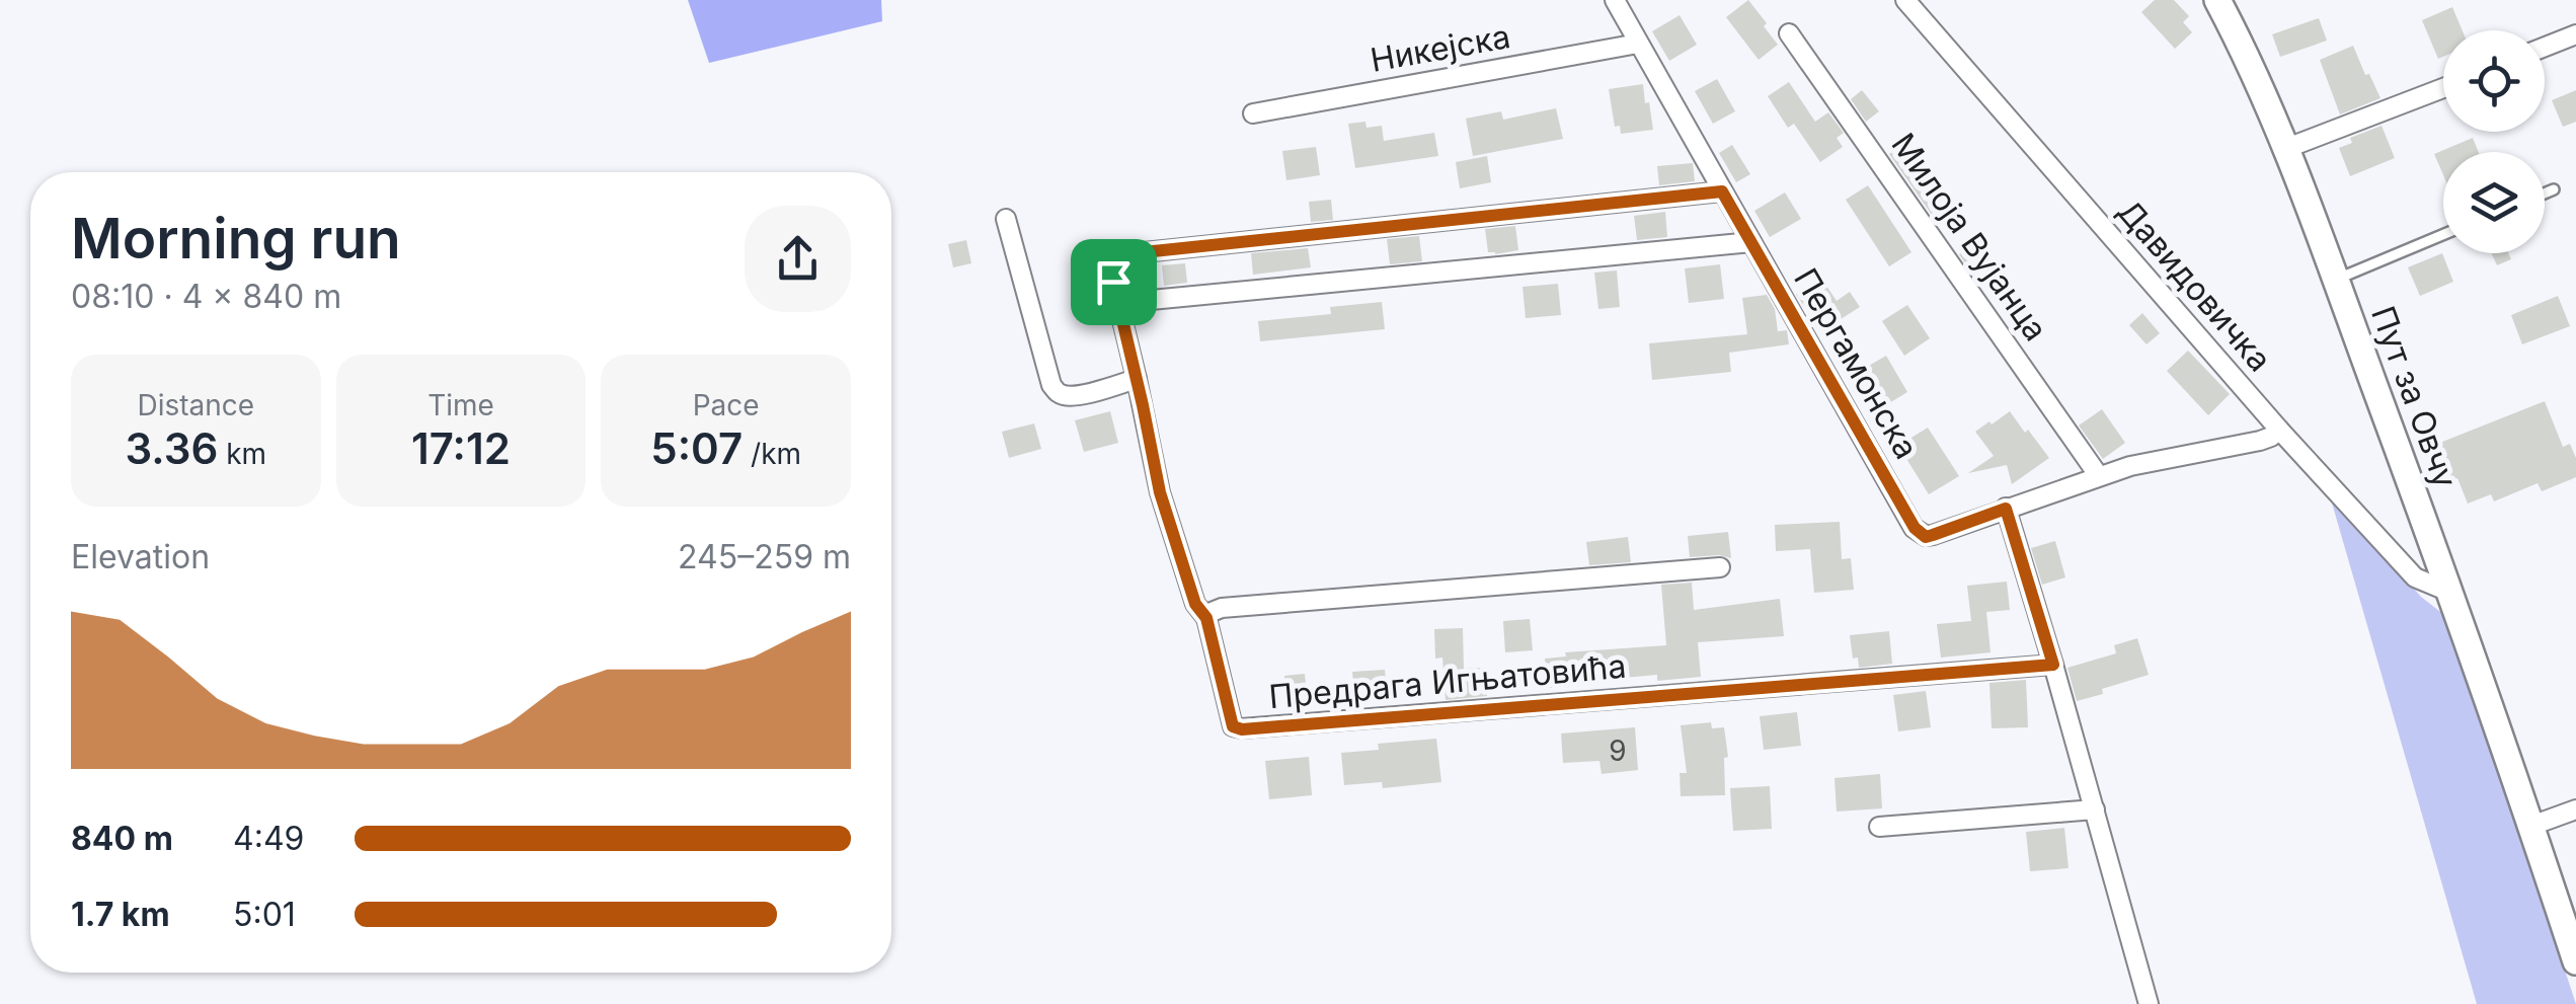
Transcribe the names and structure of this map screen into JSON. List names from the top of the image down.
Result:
{
  "streets": {
    "street": [
      "Никејска",
      "Милоја Вујанца",
      "Давидовичка",
      "Пергамонска",
      "Пут за Овчу",
      "Предрага Игњатовића"
    ]
  },
  "crossings": [
    ["Никејска", "Пергамонска"],
    ["Милоја Вујанца", "Пергамонска"],
    ["Давидовичка", "Пергамонска"],
    ["Давидовичка", "Пут за Овчу"]
  ],
  "house_numbers": ["9"],
  "page": {
    "heading": ["Morning run", "08:10 · 4 × 840 m"],
    "stats": [
      ["Distance", "3.36 km"],
      ["Time", "17:12"],
      ["Pace", "5:07 /km"]
    ],
    "chart": ["Elevation", "245–259 m"],
    "list": [
      {
        "name": "840 m",
        "note": "4:49"
      },
      {
        "name": "1.7 km",
        "note": "5:01"
      }
    ]
  }
}
